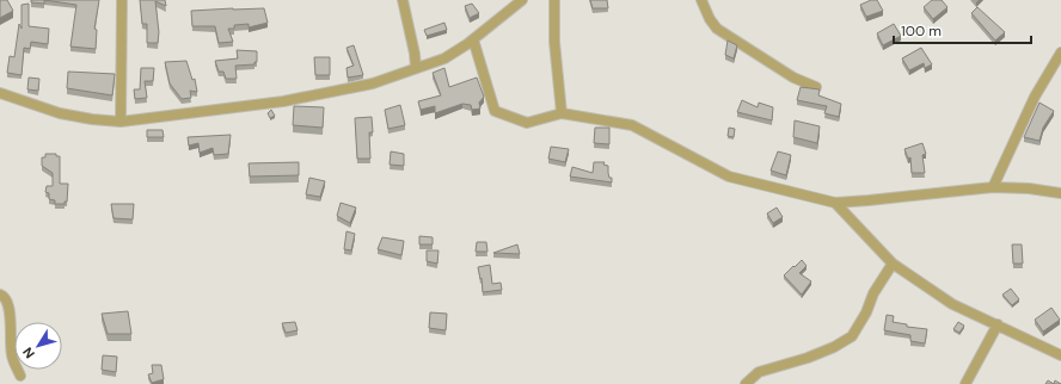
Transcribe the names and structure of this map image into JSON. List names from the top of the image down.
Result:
{
  "scale_bar": "100 m",
  "north": "bottom left"
}
